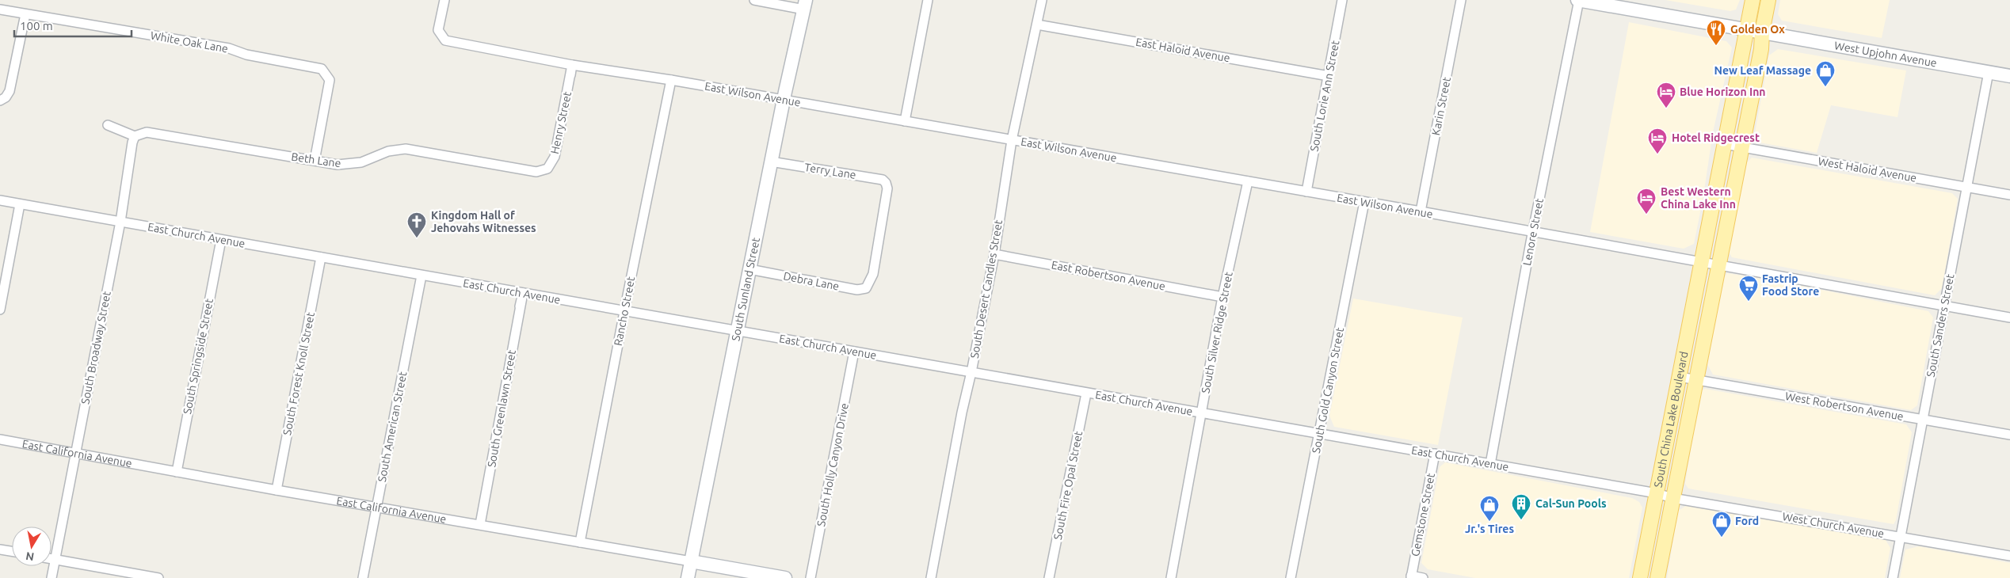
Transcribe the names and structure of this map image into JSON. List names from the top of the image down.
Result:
{
  "streets": {
    "main road": ["South China Lake Boulevard"],
    "street": [
      "White Oak Lane",
      "East Haloid Avenue",
      "West Upjohn Avenue",
      "East Wilson Avenue",
      "South Lorie Ann Street",
      "Karin Street",
      "Henry Street",
      "Beth Lane",
      "West Haloid Avenue",
      "Terry Lane",
      "Lenore Street",
      "East Church Avenue",
      "East Robertson Avenue",
      "Debra Lane",
      "South Sunland Street",
      "South Desert Candles Street",
      "Rancho Street",
      "South Sanders Street",
      "South Silver Ridge Street",
      "South Broadway Street",
      "South Springside Street",
      "South Forest Knoll Street",
      "South Gold Canyon Street",
      "West Robertson Avenue",
      "South Greenlawn Street",
      "South American Street",
      "East California Avenue",
      "South Holly Canyon Drive",
      "South Fire Opal Street",
      "Gemstone Street",
      "West Church Avenue"
    ]
  },
  "crossings": [
    ["White Oak Lane", "Beth Lane"],
    ["East Haloid Avenue", "South Lorie Ann Street"],
    ["East Haloid Avenue", "South Desert Candles Street"],
    ["West Upjohn Avenue", "Lenore Street"],
    ["West Upjohn Avenue", "South Sanders Street"],
    ["West Upjohn Avenue", "South China Lake Boulevard"],
    ["East Wilson Avenue", "South Lorie Ann Street"],
    ["East Wilson Avenue", "Karin Street"],
    ["East Wilson Avenue", "Henry Street"],
    ["East Wilson Avenue", "Lenore Street"],
    ["East Wilson Avenue", "South Sunland Street"],
    ["East Wilson Avenue", "South Desert Candles Street"],
    ["East Wilson Avenue", "Rancho Street"],
    ["East Wilson Avenue", "South Silver Ridge Street"],
    ["East Wilson Avenue", "South Gold Canyon Street"],
    ["East Wilson Avenue", "South China Lake Boulevard"],
    ["Henry Street", "Beth Lane"],
    ["Beth Lane", "South Broadway Street"],
    ["West Haloid Avenue", "South Sanders Street"],
    ["West Haloid Avenue", "South China Lake Boulevard"],
    ["Terry Lane", "Debra Lane"],
    ["Terry Lane", "South Sunland Street"],
    ["Lenore Street", "East Church Avenue"],
    ["East Church Avenue", "South Sunland Street"],
    ["East Church Avenue", "South Desert Candles Street"],
    ["East Church Avenue", "Rancho Street"],
    ["East Church Avenue", "South Silver Ridge Street"],
    ["East Church Avenue", "South Broadway Street"],
    ["East Church Avenue", "South Springside Street"],
    ["East Church Avenue", "South Forest Knoll Street"],
    ["East Church Avenue", "South Gold Canyon Street"],
    ["East Church Avenue", "South Greenlawn Street"],
    ["East Church Avenue", "South China Lake Boulevard"],
    ["East Church Avenue", "South American Street"],
    ["East Church Avenue", "South Holly Canyon Drive"],
    ["East Church Avenue", "South Fire Opal Street"],
    ["East Church Avenue", "Gemstone Street"],
    ["East Church Avenue", "West Church Avenue"],
    ["East Robertson Avenue", "South Desert Candles Street"],
    ["East Robertson Avenue", "South Silver Ridge Street"],
    ["Debra Lane", "South Sunland Street"],
    ["South Sunland Street", "East California Avenue"],
    ["Rancho Street", "East California Avenue"],
    ["South Sanders Street", "West Robertson Avenue"],
    ["South Sanders Street", "West Church Avenue"],
    ["South Broadway Street", "East California Avenue"],
    ["South Springside Street", "East California Avenue"],
    ["South Forest Knoll Street", "East California Avenue"],
    ["West Robertson Avenue", "South China Lake Boulevard"],
    ["South Greenlawn Street", "East California Avenue"],
    ["South China Lake Boulevard", "West Church Avenue"],
    ["South American Street", "East California Avenue"]
  ],
  "places": {
    "restaurant": ["Golden Ox"],
    "shop": ["New Leaf Massage", "Jr.'s Tires", "Ford"],
    "hotel": ["Blue Horizon Inn", "Hotel Ridgecrest", "Best Western China Lake Inn"],
    "church": ["Kingdom Hall of Jehovahs Witnesses"],
    "supermarket": ["Fastrip Food Store"],
    "building": ["Cal-Sun Pools"]
  },
  "scale_bar": "100 m",
  "north": "bottom"
}
